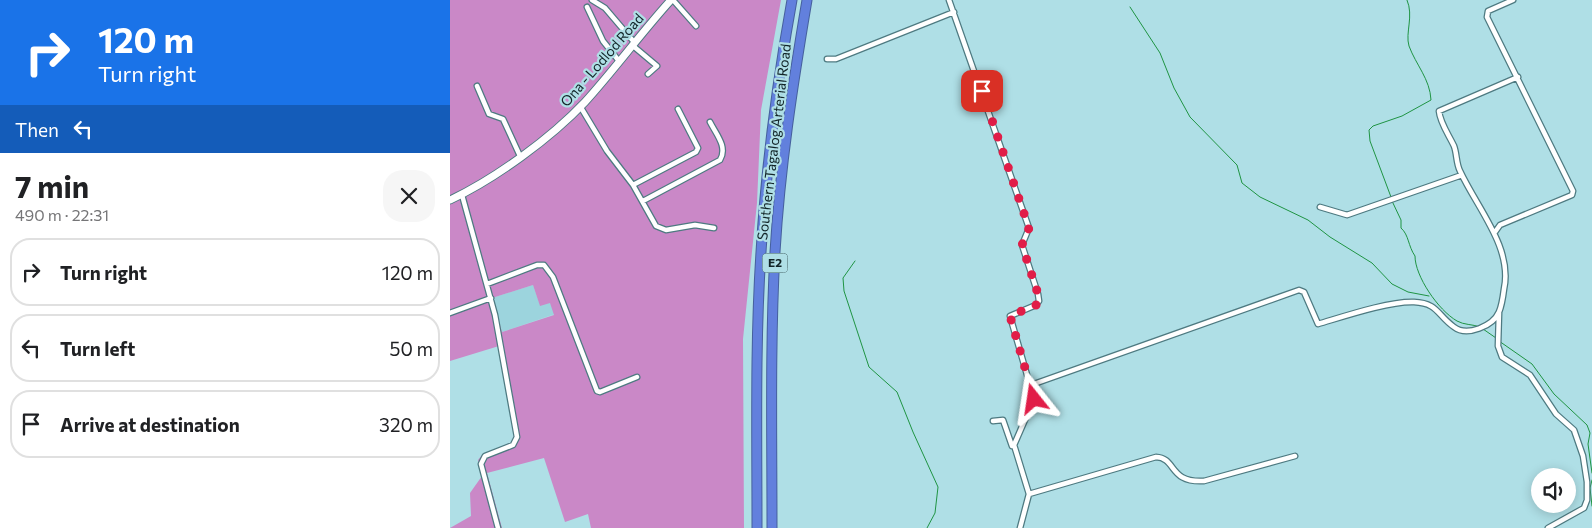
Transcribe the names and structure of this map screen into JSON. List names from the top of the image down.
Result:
{
  "streets": {
    "highway": ["Southern Tagalog Arterial Road", "E2"],
    "main road": ["Ona - Lodlod Road"]
  },
  "page": {
    "turn": ["120 m", "Turn right"],
    "then": "Then",
    "heading": ["7 min", "490 m · 22:31"],
    "list": [
      {
        "name": "Turn right",
        "value": "120 m"
      },
      {
        "name": "Turn left",
        "value": "50 m"
      },
      {
        "name": "Arrive at destination",
        "value": "320 m"
      }
    ]
  }
}
